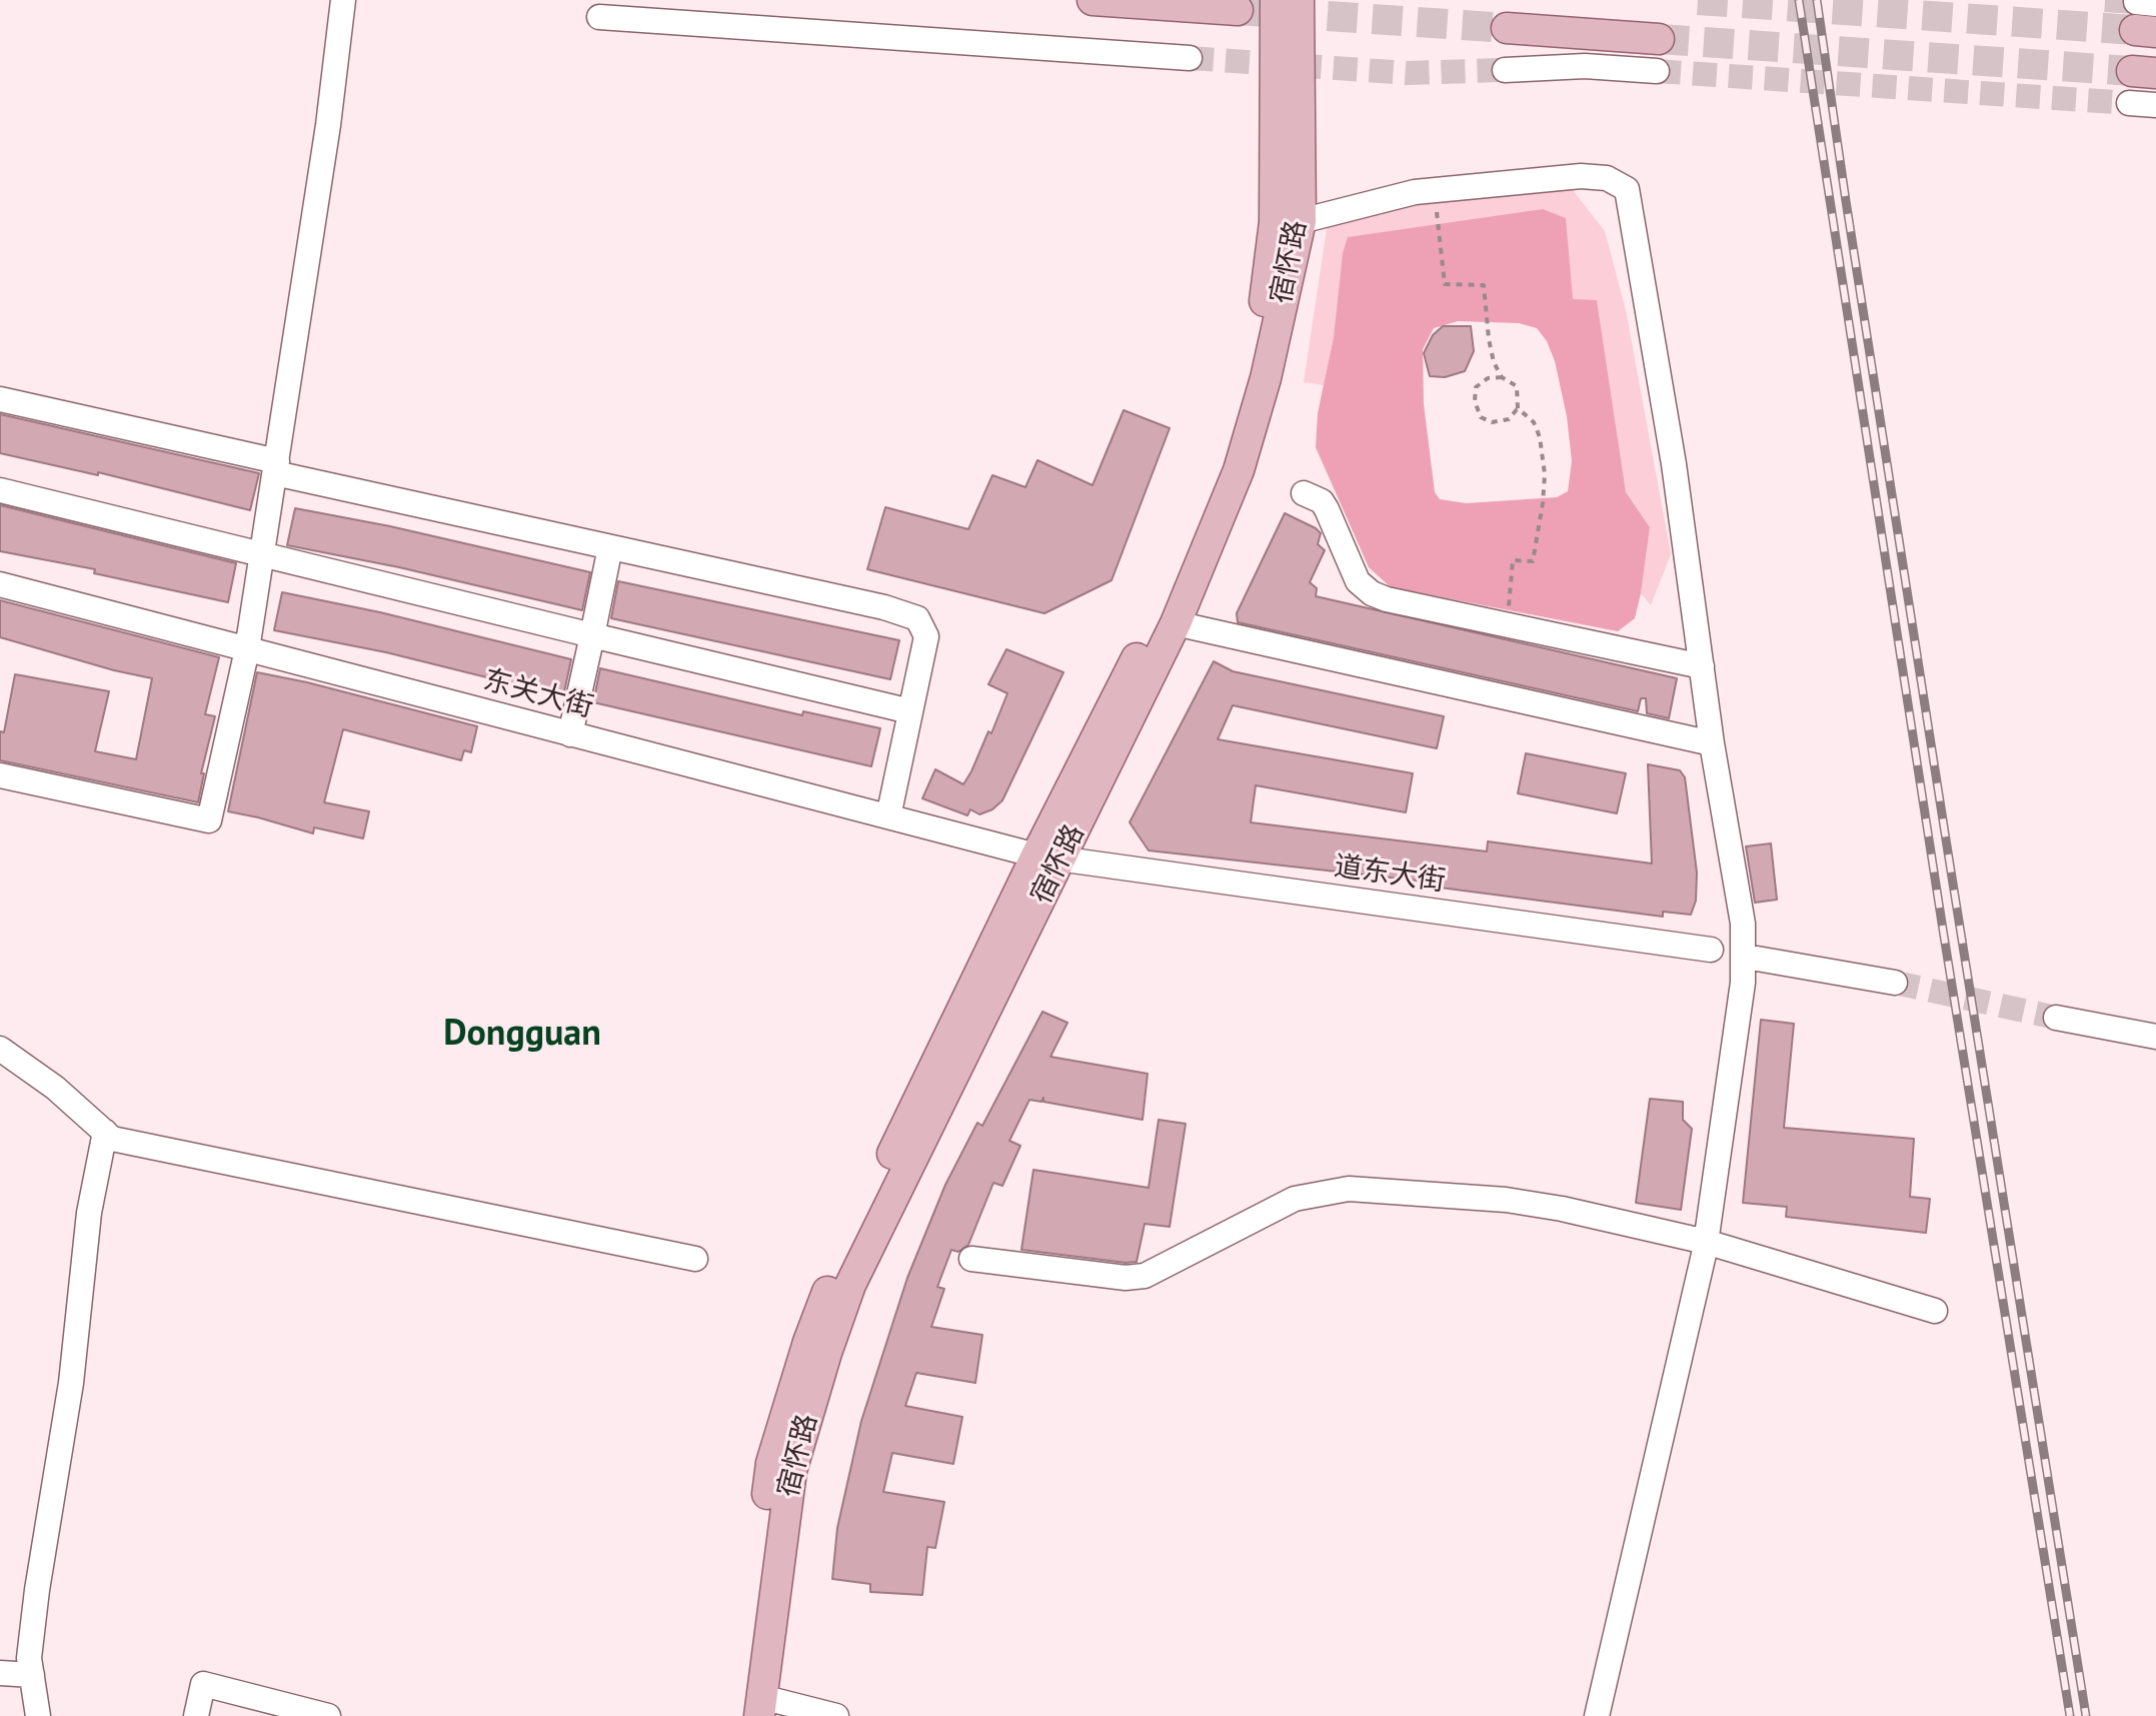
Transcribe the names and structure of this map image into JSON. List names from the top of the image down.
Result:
{
  "streets": {
    "main road": ["宿怀路"],
    "street": ["东关大街", "道东大街"]
  },
  "crossings": [
    ["宿怀路", "东关大街"],
    ["宿怀路", "道东大街"],
    ["东关大街", "道东大街"]
  ],
  "districts": ["Dongguan"]
}
